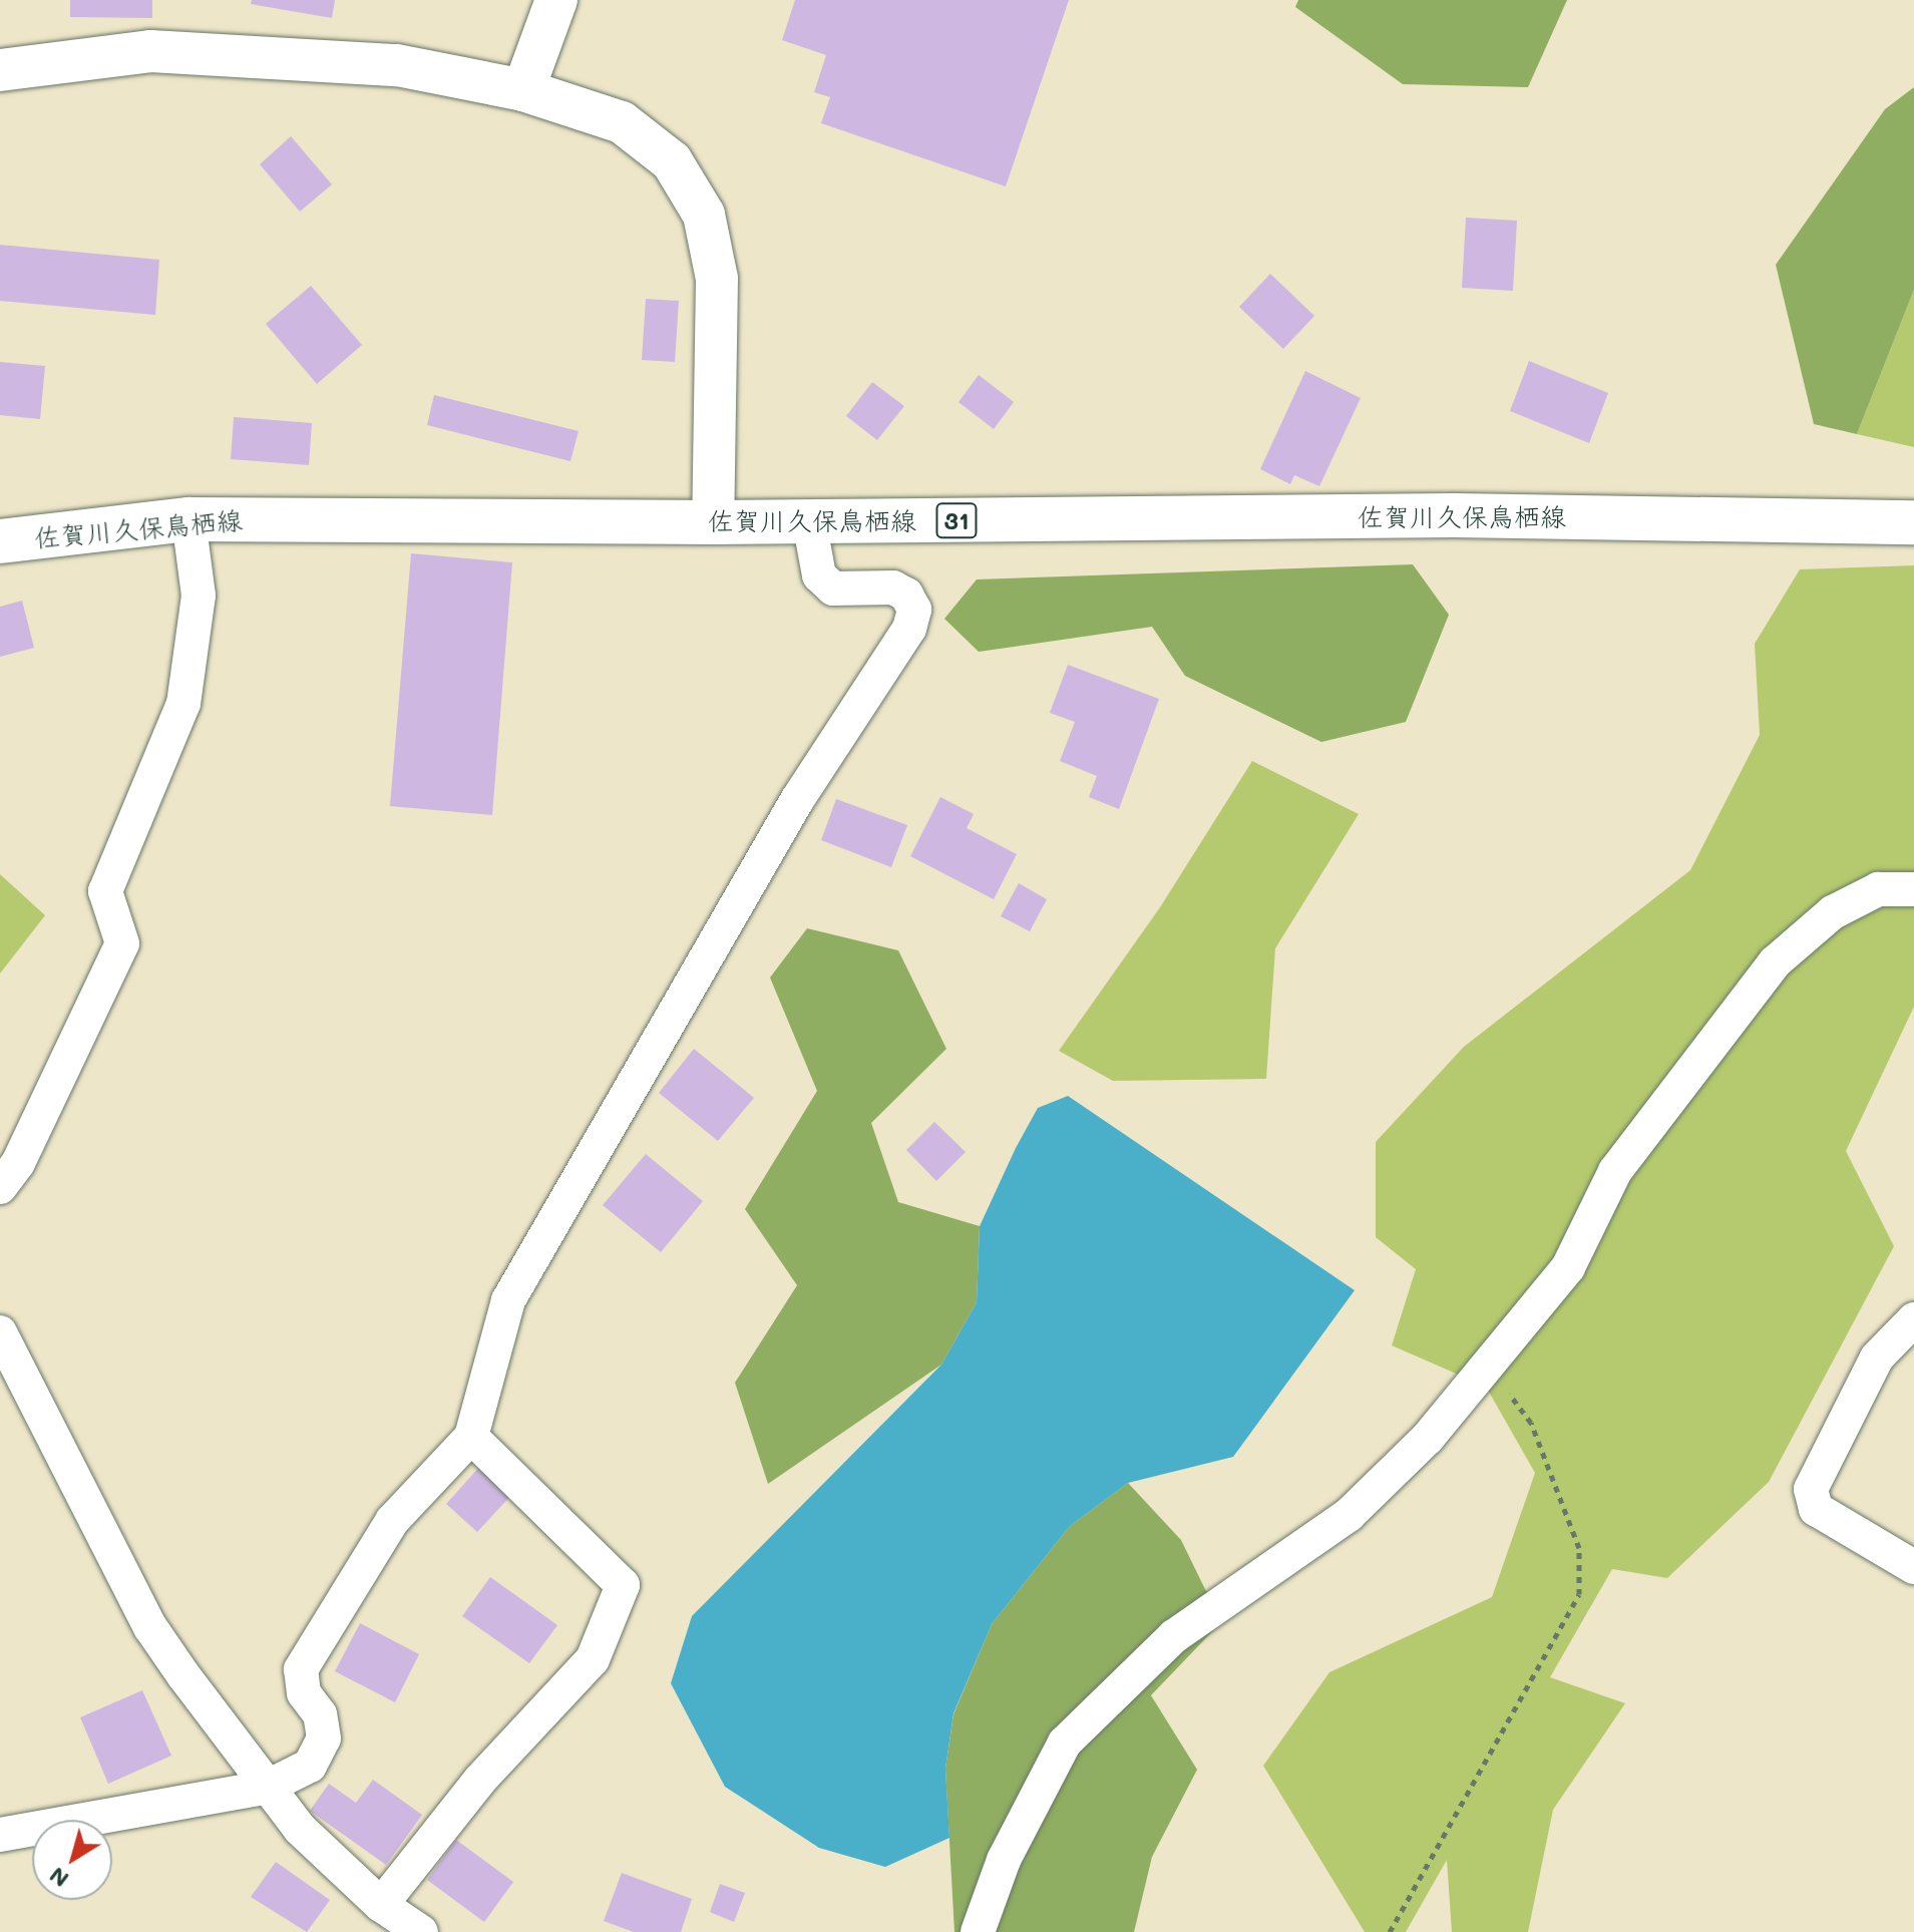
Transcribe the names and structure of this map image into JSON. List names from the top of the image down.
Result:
{
  "streets": {
    "main road": ["佐賀川久保鳥栖線", "31"]
  },
  "north": "bottom left"
}
